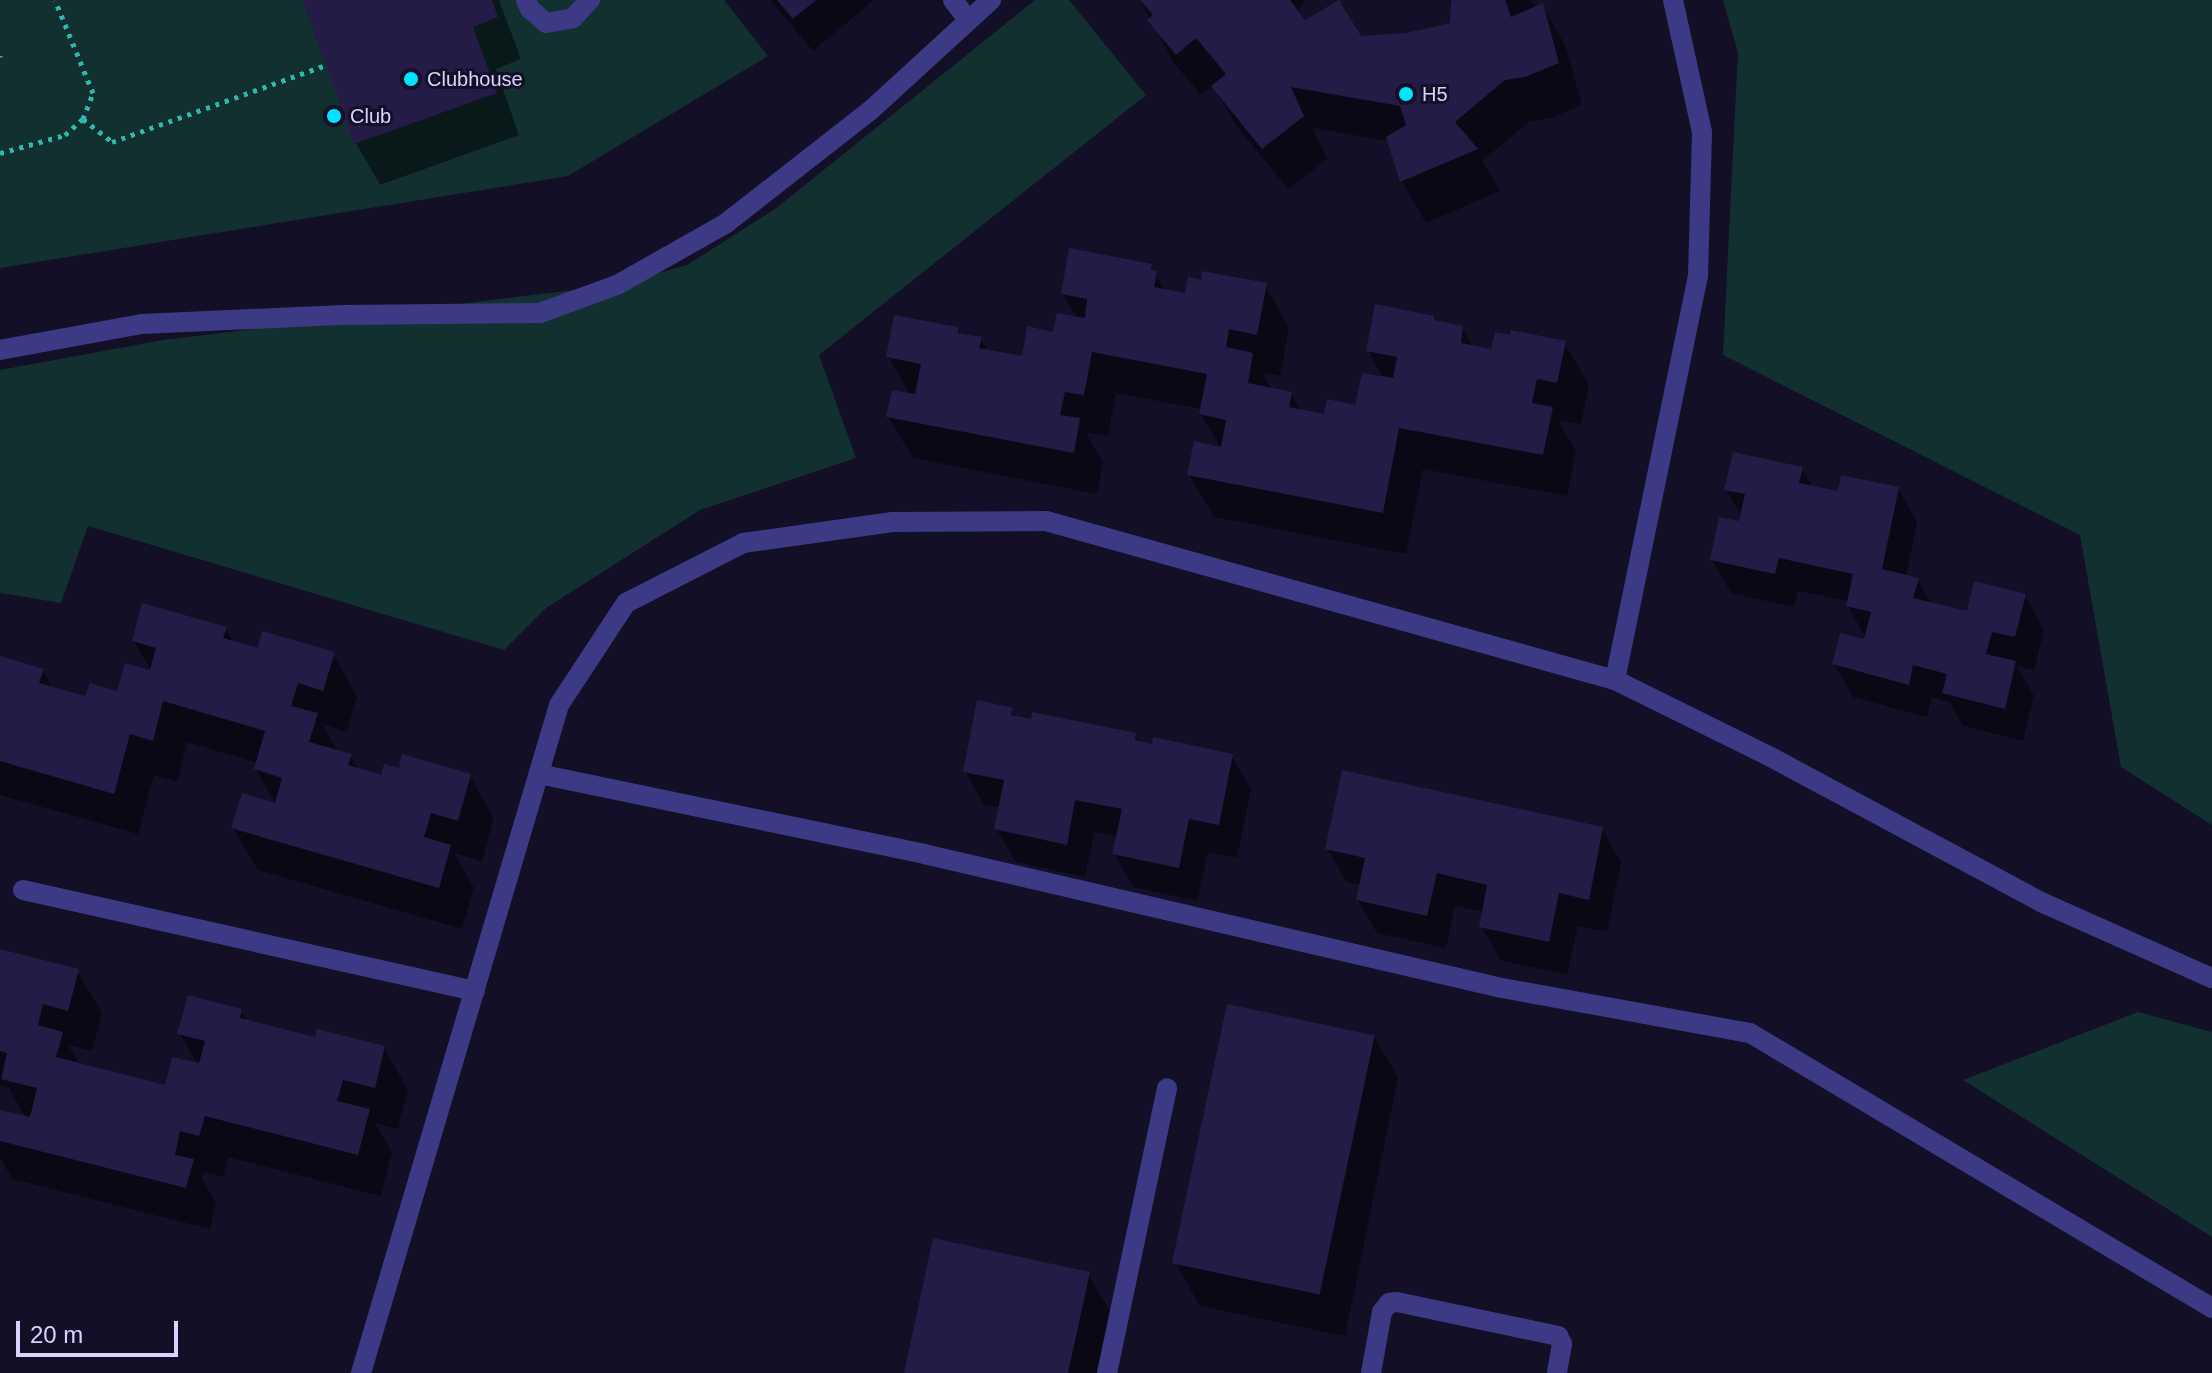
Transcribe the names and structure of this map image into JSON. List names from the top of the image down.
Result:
{
  "places": ["Clubhouse", "H5", "Club"],
  "scale_bar": "20 m"
}
